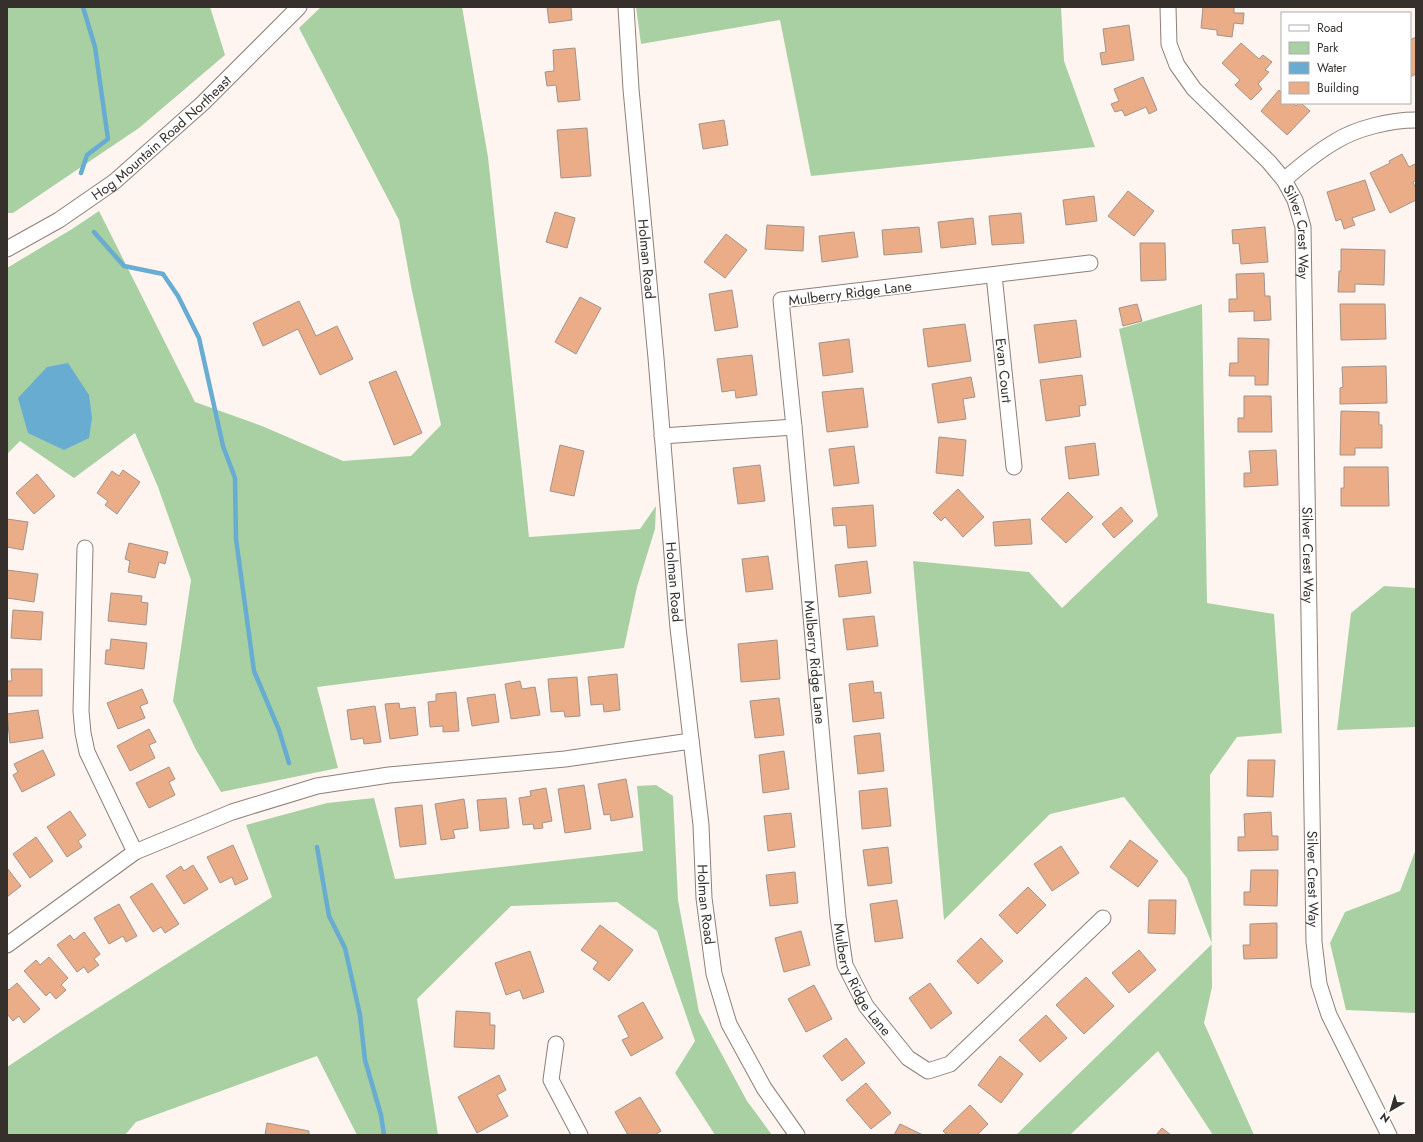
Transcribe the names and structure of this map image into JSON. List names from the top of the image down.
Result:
{
  "streets": {
    "street": [
      "Hog Mountain Road Northeast",
      "Silver Crest Way",
      "Holman Road",
      "Mulberry Ridge Lane",
      "Evan Court"
    ]
  },
  "crossings": [
    ["Mulberry Ridge Lane", "Evan Court"]
  ],
  "legend": [
    "Road",
    "Park",
    "Water",
    "Building"
  ],
  "north": "bottom left"
}
